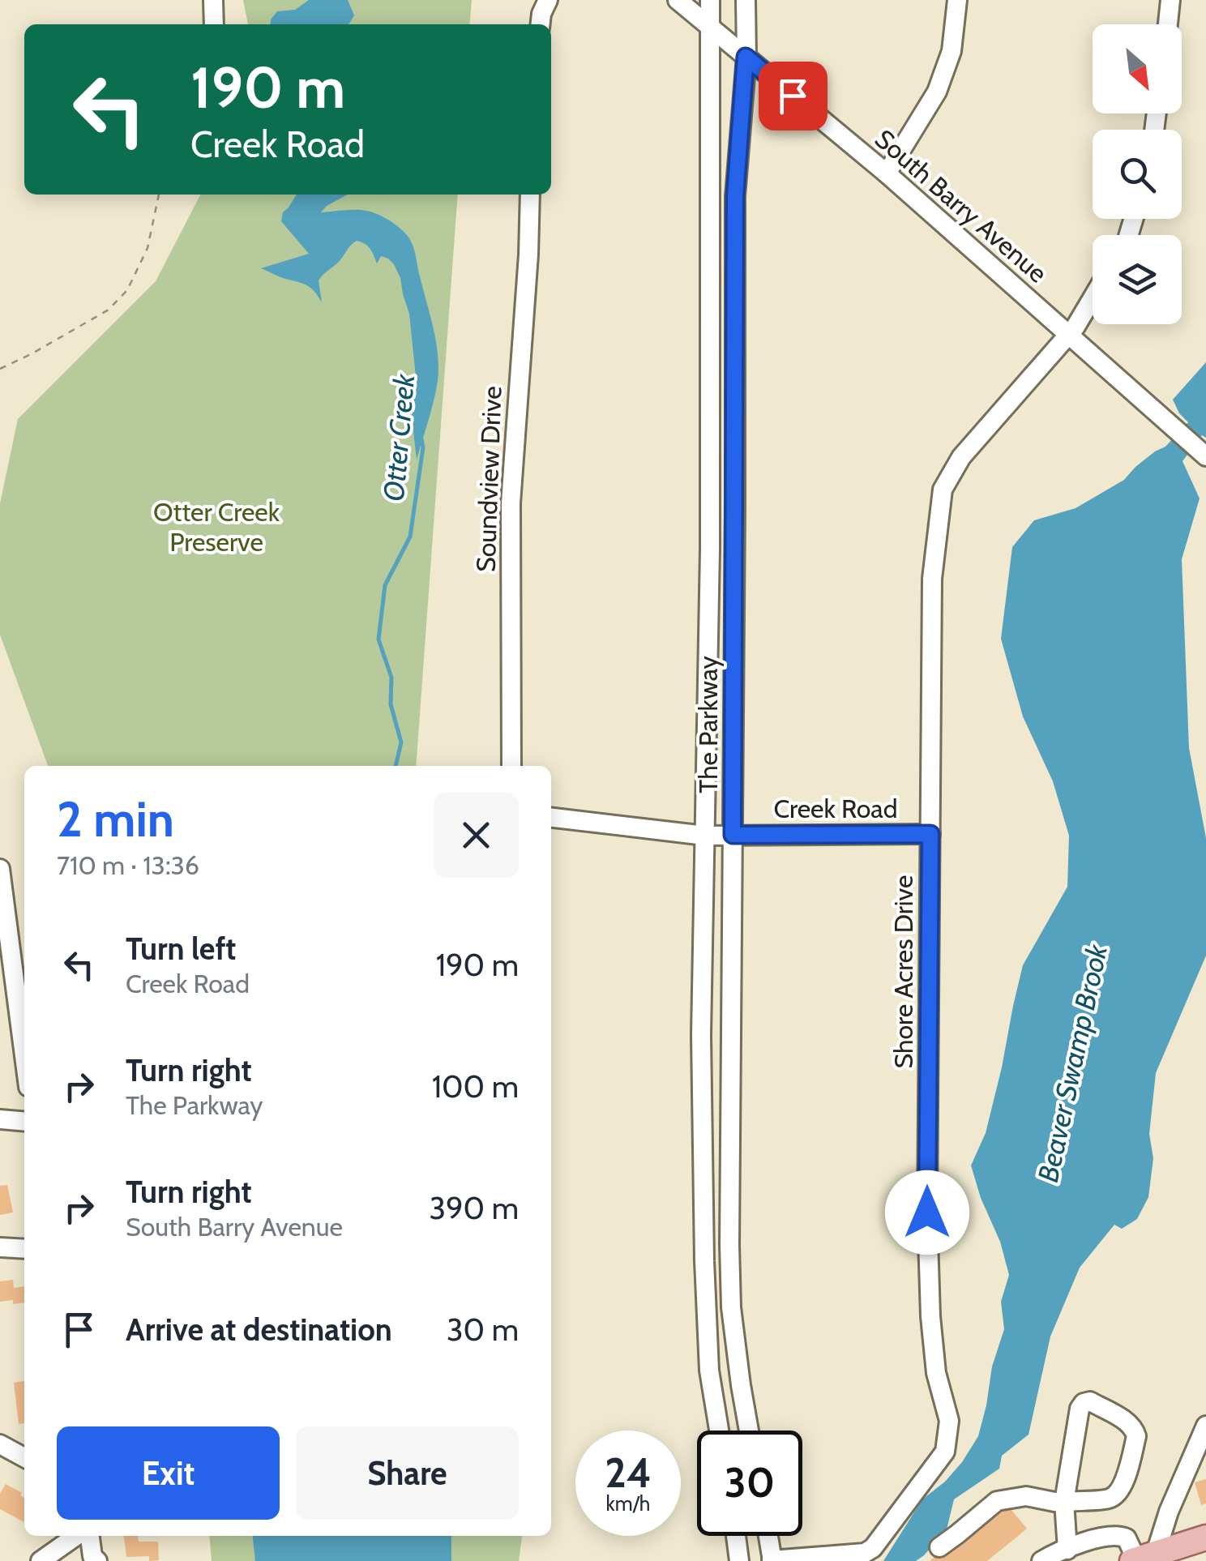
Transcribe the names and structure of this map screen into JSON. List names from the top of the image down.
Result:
{
  "streets": {
    "street": [
      "South Barry Avenue",
      "Soundview Drive",
      "The Parkway",
      "Creek Road",
      "Shore Acres Drive"
    ]
  },
  "crossings": [
    ["South Barry Avenue", "The Parkway"],
    ["South Barry Avenue", "Shore Acres Drive"],
    ["The Parkway", "Creek Road"],
    ["Creek Road", "Shore Acres Drive"]
  ],
  "water": ["Otter Creek", "Beaver Swamp Brook"],
  "parks": ["Otter Creek Preserve"],
  "north": "bottom right",
  "page": {
    "turn": ["190 m", "Creek Road"],
    "heading": ["2 min", "710 m · 13:36"],
    "list": [
      {
        "name": "Turn left",
        "note": "Creek Road",
        "value": "190 m"
      },
      {
        "name": "Turn right",
        "note": "The Parkway",
        "value": "100 m"
      },
      {
        "name": "Turn right",
        "note": "South Barry Avenue",
        "value": "390 m"
      },
      {
        "name": "Arrive at destination",
        "value": "30 m"
      }
    ],
    "buttons": ["Exit", "Share"],
    "speed": "24 km/h",
    "limit": "30"
  }
}
